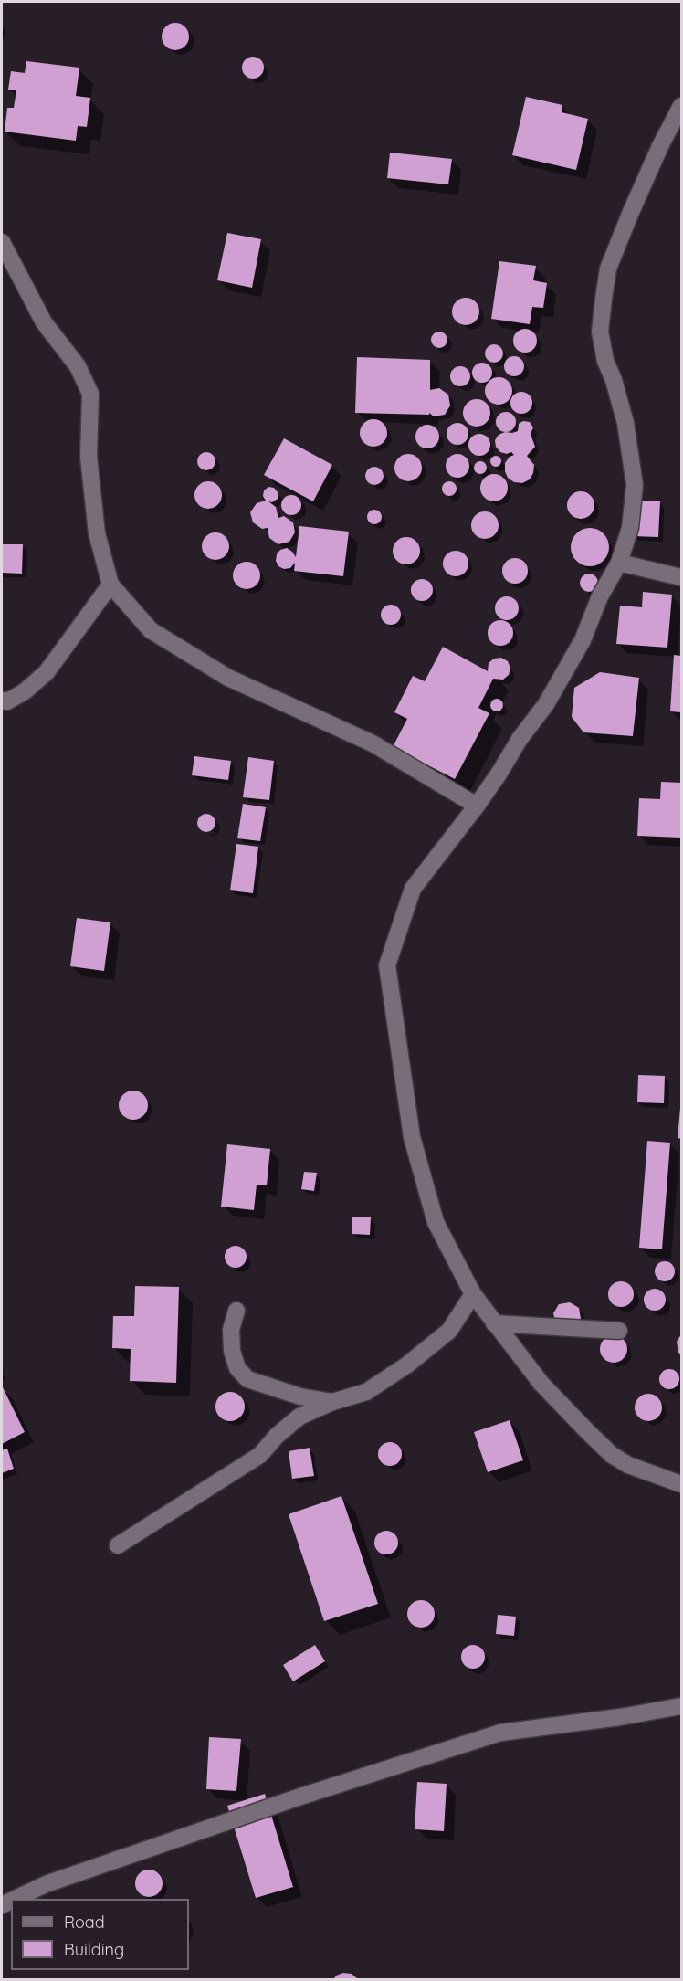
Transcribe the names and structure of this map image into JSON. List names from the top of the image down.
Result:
{
  "legend": ["Road", "Building"]
}
